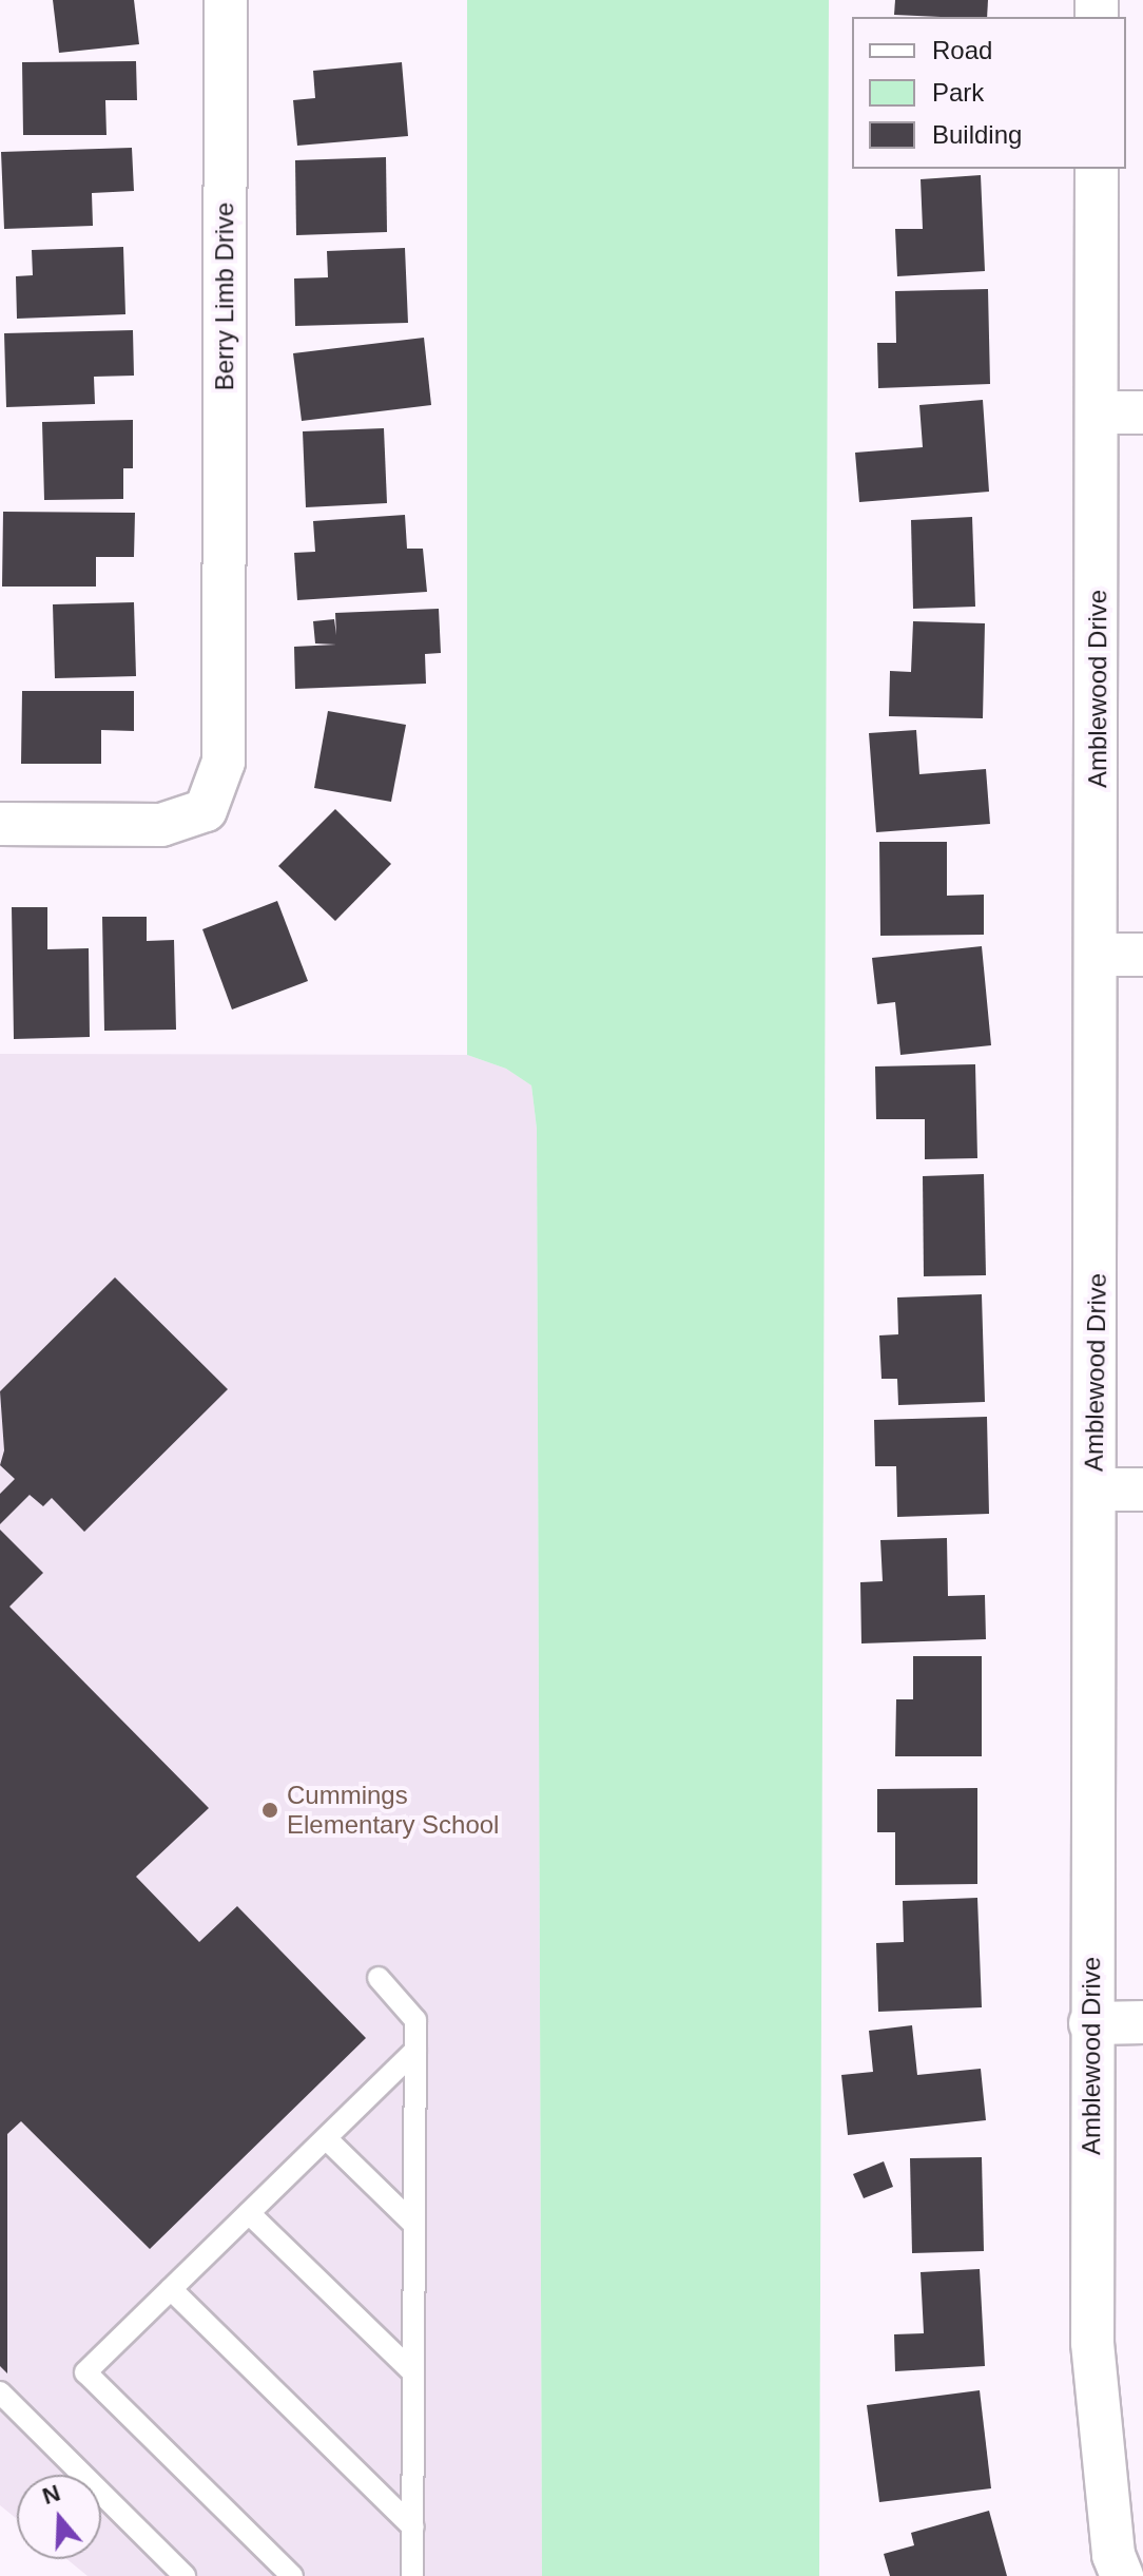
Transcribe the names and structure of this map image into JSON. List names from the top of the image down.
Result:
{
  "streets": {
    "street": ["Berry Limb Drive", "Amblewood Drive"]
  },
  "places": ["Cummings Elementary School"],
  "legend": ["Road", "Park", "Building"],
  "north": "top"
}
